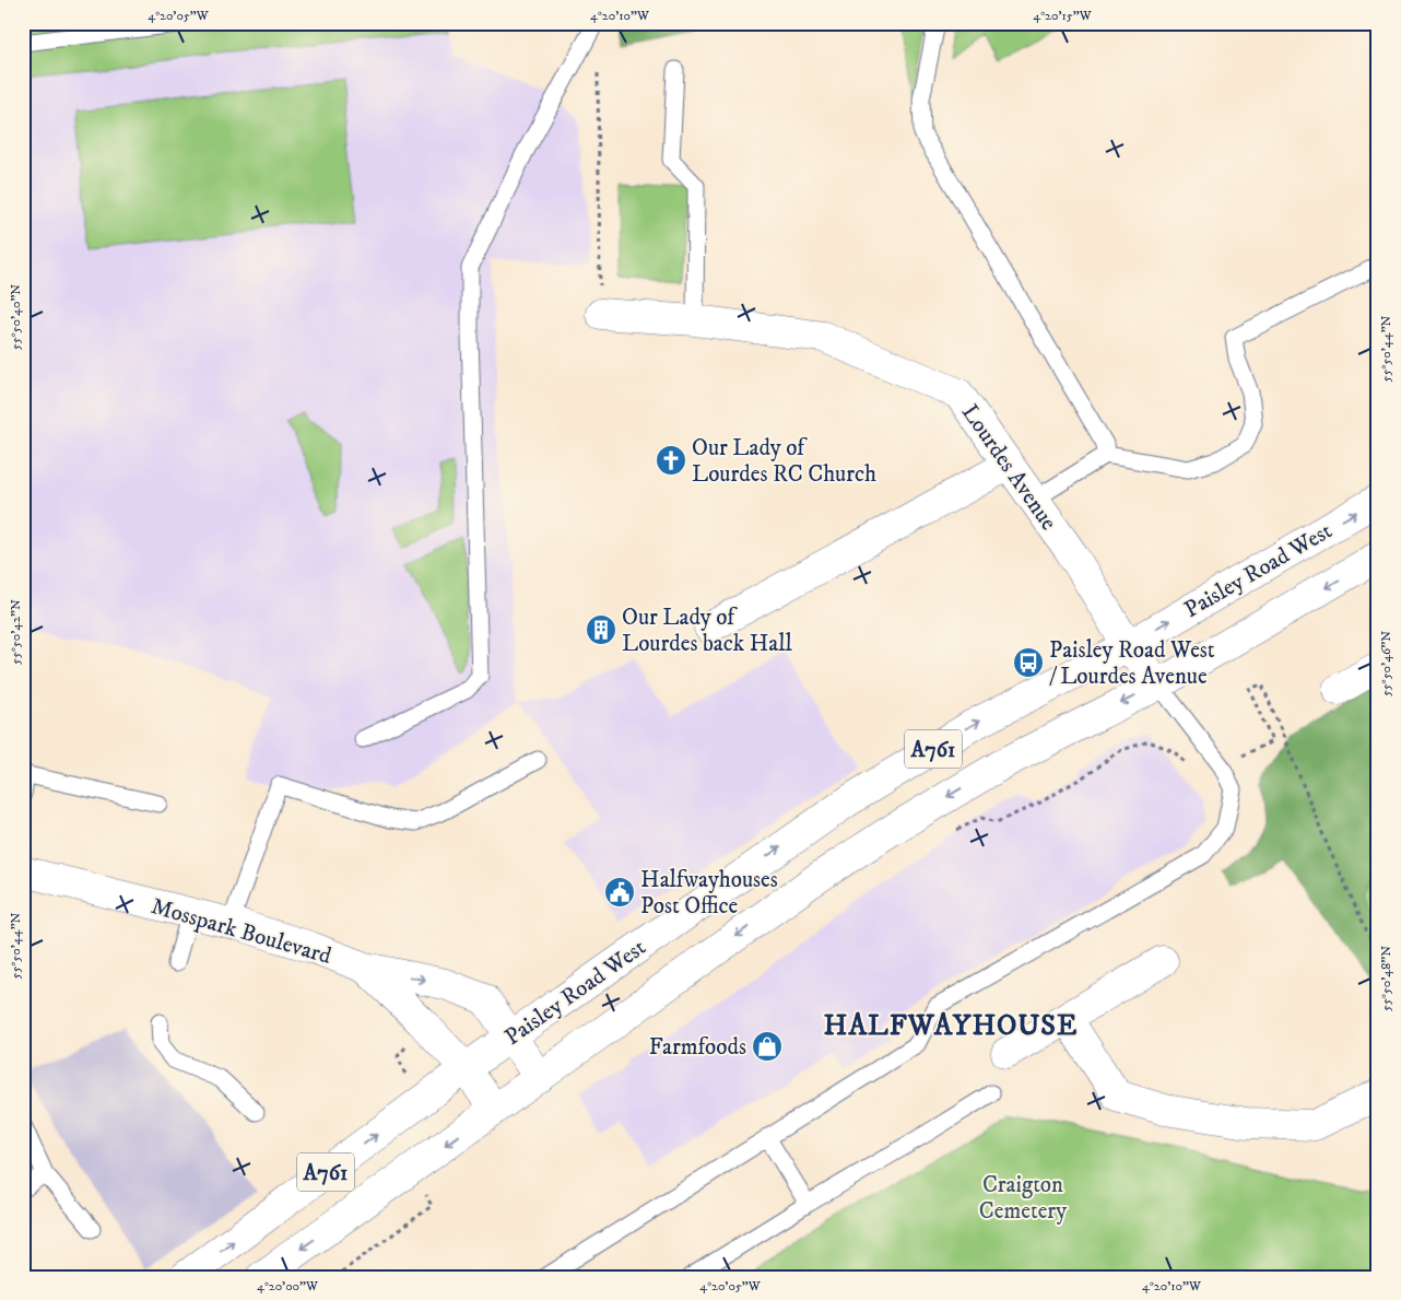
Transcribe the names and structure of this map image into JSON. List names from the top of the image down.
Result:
{
  "streets": {
    "main road": [
      "Lourdes Avenue",
      "Paisley Road West",
      "A761",
      "Mosspark Boulevard"
    ]
  },
  "crossings": [
    ["Lourdes Avenue", "Paisley Road West"],
    ["Paisley Road West", "Mosspark Boulevard"]
  ],
  "districts": ["HALFWAYHOUSE"],
  "parks": ["Craigton Cemetery"],
  "places": {
    "church": ["Our Lady of Lourdes RC Church"],
    "building": ["Our Lady of Lourdes back Hall"],
    "bus stop": ["Paisley Road West / Lourdes Avenue"],
    "public building": ["Halfwayhouses Post Office"],
    "shop": ["Farmfoods"]
  },
  "coordinates": [
    "4°20'05\"W",
    "4°20'10\"W",
    "4°20'15\"W",
    "55°50'40\"N",
    "55°50'44\"N",
    "55°50'42\"N",
    "55°50'46\"N",
    "55°50'48\"N",
    "4°20'00\"W"
  ]
}
